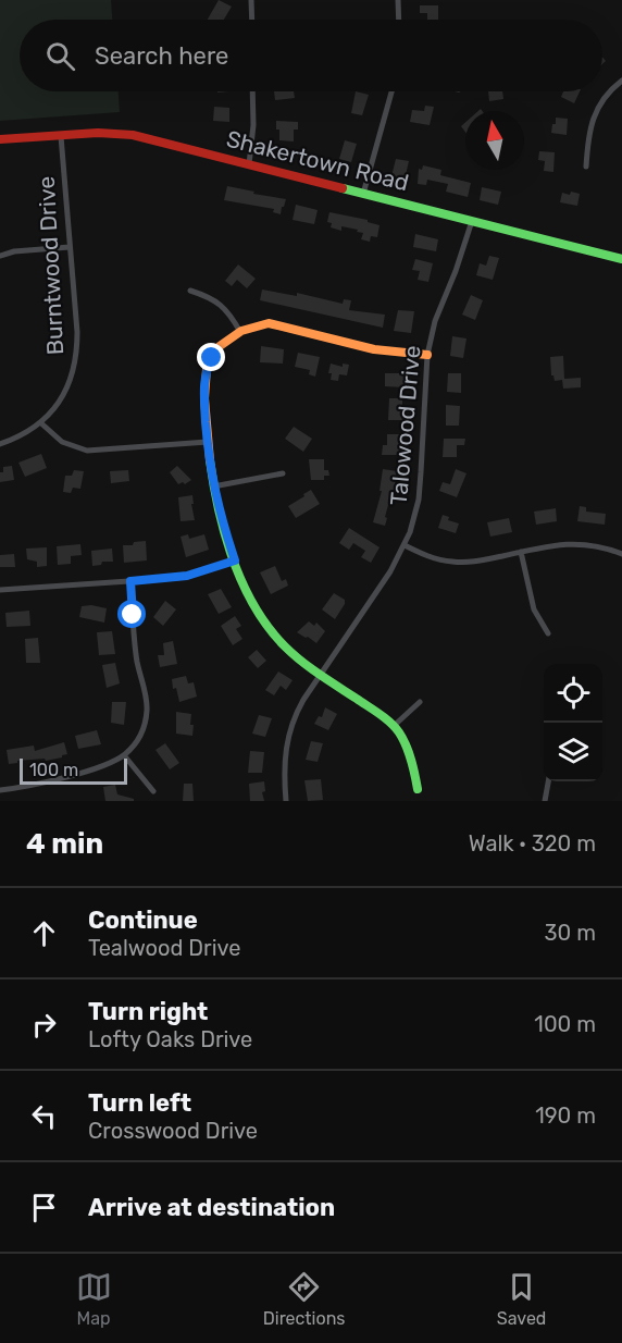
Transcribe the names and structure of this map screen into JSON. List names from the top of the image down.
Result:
{
  "streets": {
    "street": ["Shakertown Road", "Burntwood Drive", "Talowood Drive"]
  },
  "crossings": [
    ["Shakertown Road", "Burntwood Drive"],
    ["Shakertown Road", "Talowood Drive"]
  ],
  "scale_bar": "100 m",
  "north": "top",
  "page": {
    "search": "Search here",
    "scale": "100 m",
    "heading": ["4 min", "Walk · 320 m"],
    "list": [
      ["Continue", "Tealwood Drive", "30 m"],
      ["Turn right", "Lofty Oaks Drive", "100 m"],
      ["Turn left", "Crosswood Drive", "190 m"],
      "Arrive at destination"
    ],
    "nav": ["Map", "Directions", "Saved"]
  }
}
